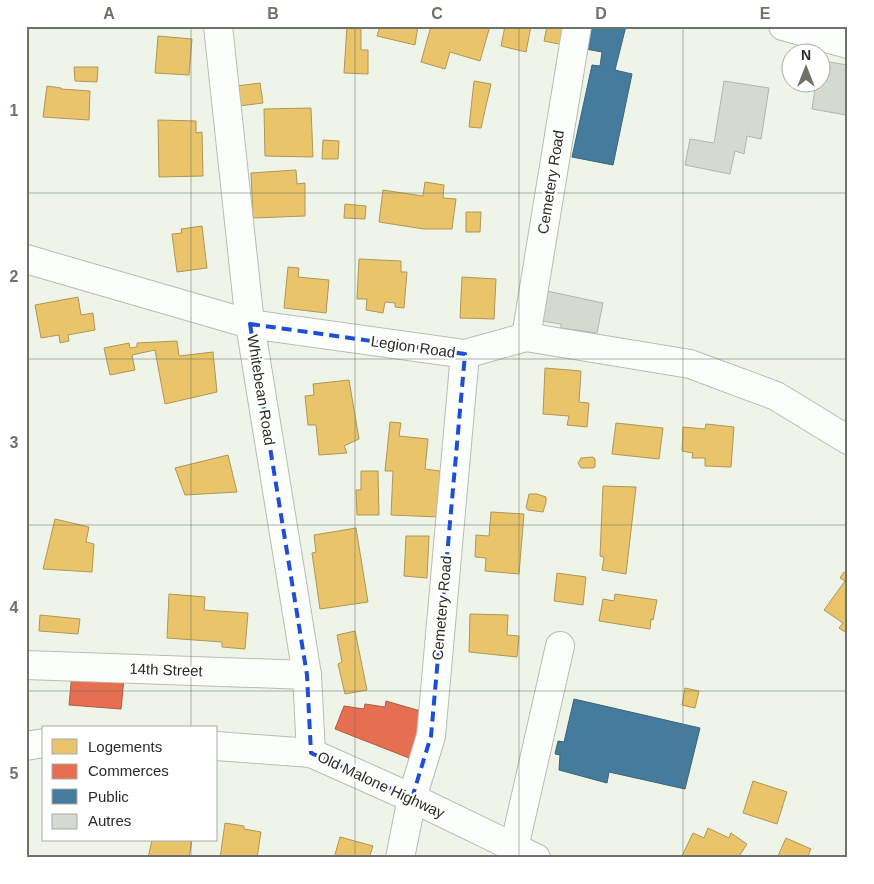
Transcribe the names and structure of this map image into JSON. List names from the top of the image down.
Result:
{
  "streets": {
    "street": [
      "Cemetery Road",
      "Legion Road",
      "Whitebean Road",
      "14th Street",
      "Old Malone Highway"
    ]
  },
  "crossings": [
    ["Cemetery Road", "Legion Road"],
    ["Cemetery Road", "Old Malone Highway"],
    ["Legion Road", "Whitebean Road"],
    ["Whitebean Road", "14th Street"],
    ["Whitebean Road", "Old Malone Highway"]
  ],
  "legend": [
    "Logements",
    "Commerces",
    "Public",
    "Autres"
  ],
  "north": "top",
  "grid": {
    "columns": [
      "A",
      "B",
      "C",
      "D",
      "E"
    ],
    "rows": [
      "1",
      "2",
      "3",
      "4",
      "5"
    ]
  }
}
